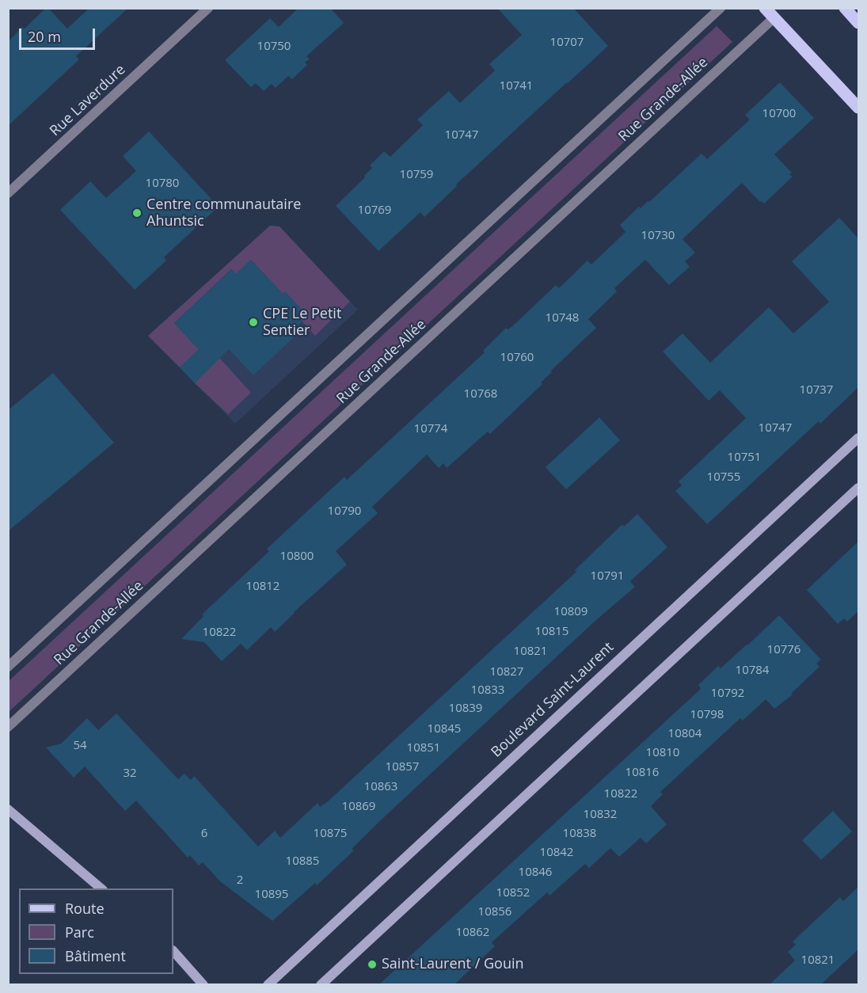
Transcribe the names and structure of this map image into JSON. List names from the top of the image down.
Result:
{
  "streets": {
    "street": ["Rue Grande-Allée", "Rue Laverdure", "Boulevard Saint-Laurent"]
  },
  "places": ["Centre communautaire Ahuntsic", "CPE Le Petit Sentier", "Saint-Laurent / Gouin"],
  "house_numbers": [
    "10707",
    "10750",
    "10741",
    "10700",
    "10747",
    "10759",
    "10780",
    "10769",
    "10730",
    "10748",
    "10760",
    "10737",
    "10768",
    "10747",
    "10774",
    "10751",
    "10755",
    "10790",
    "10800",
    "10791",
    "10812",
    "10809",
    "10815",
    "10822",
    "10776",
    "10821",
    "10784",
    "10827",
    "10833",
    "10792",
    "10839",
    "10798",
    "10845",
    "10804",
    "54",
    "10851",
    "10810",
    "10857",
    "10816",
    "32",
    "10863",
    "10822",
    "10869",
    "10832",
    "6",
    "10875",
    "10838",
    "10842",
    "10885",
    "10846",
    "2",
    "10852",
    "10895",
    "10856",
    "10862",
    "10821"
  ],
  "legend": ["Route", "Parc", "Bâtiment"],
  "scale_bar": "20 m"
}
